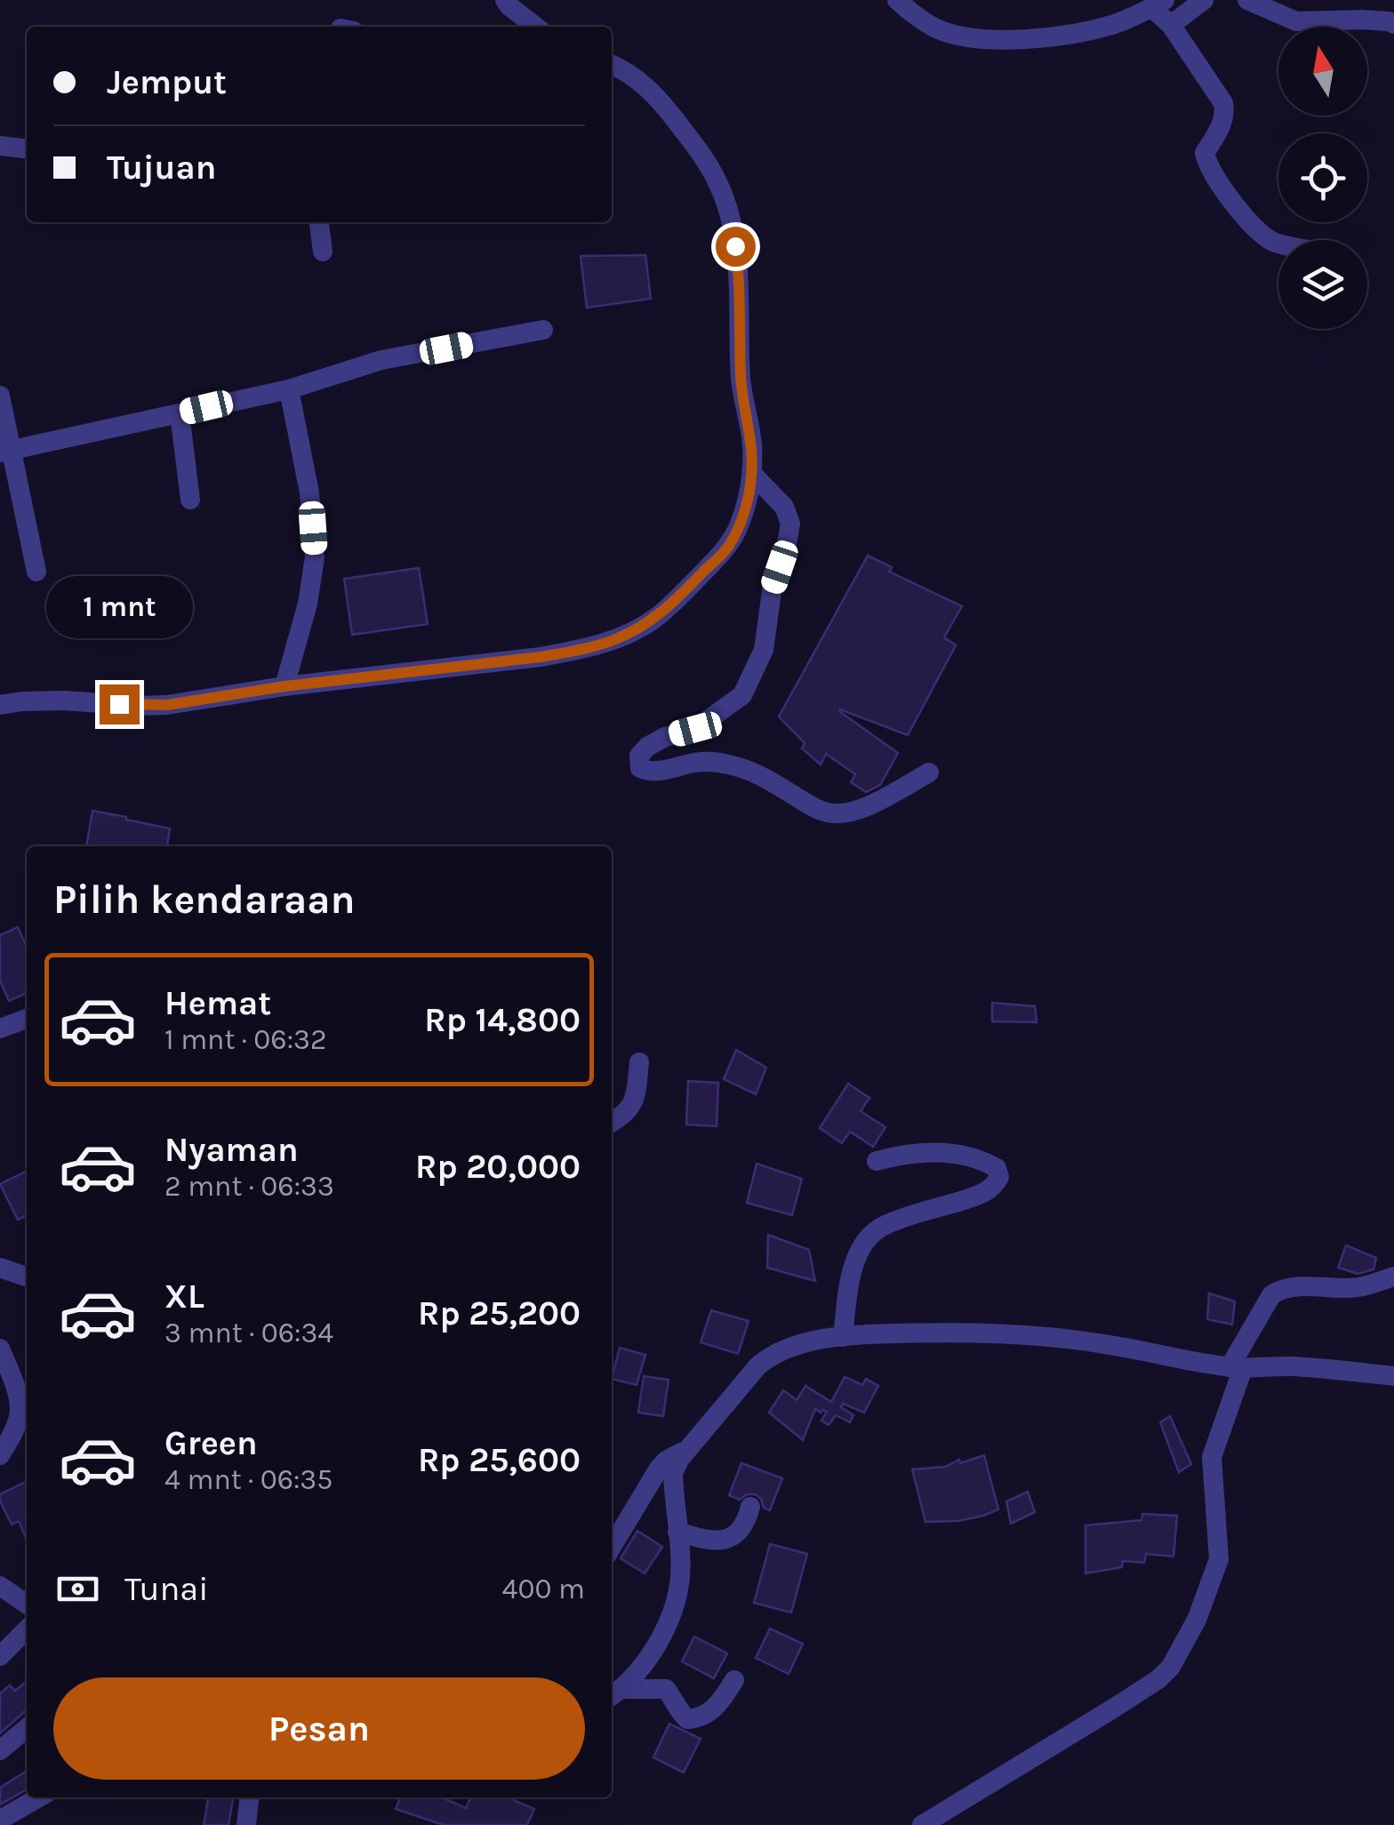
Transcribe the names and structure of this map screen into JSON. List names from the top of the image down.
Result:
{
  "north": "top",
  "page": {
    "banner": ["Jemput", "Tujuan"],
    "bubble": "1 mnt",
    "heading": "Pilih kendaraan",
    "list": [
      {
        "name": "Hemat",
        "note": "1 mnt · 06:32",
        "value": "Rp 14,800"
      },
      {
        "name": "Nyaman",
        "note": "2 mnt · 06:33",
        "value": "Rp 20,000"
      },
      {
        "name": "XL",
        "note": "3 mnt · 06:34",
        "value": "Rp 25,200"
      },
      {
        "name": "Green",
        "note": "4 mnt · 06:35",
        "value": "Rp 25,600"
      }
    ],
    "pay": ["Tunai", "400 m"],
    "buttons": "Pesan"
  }
}
